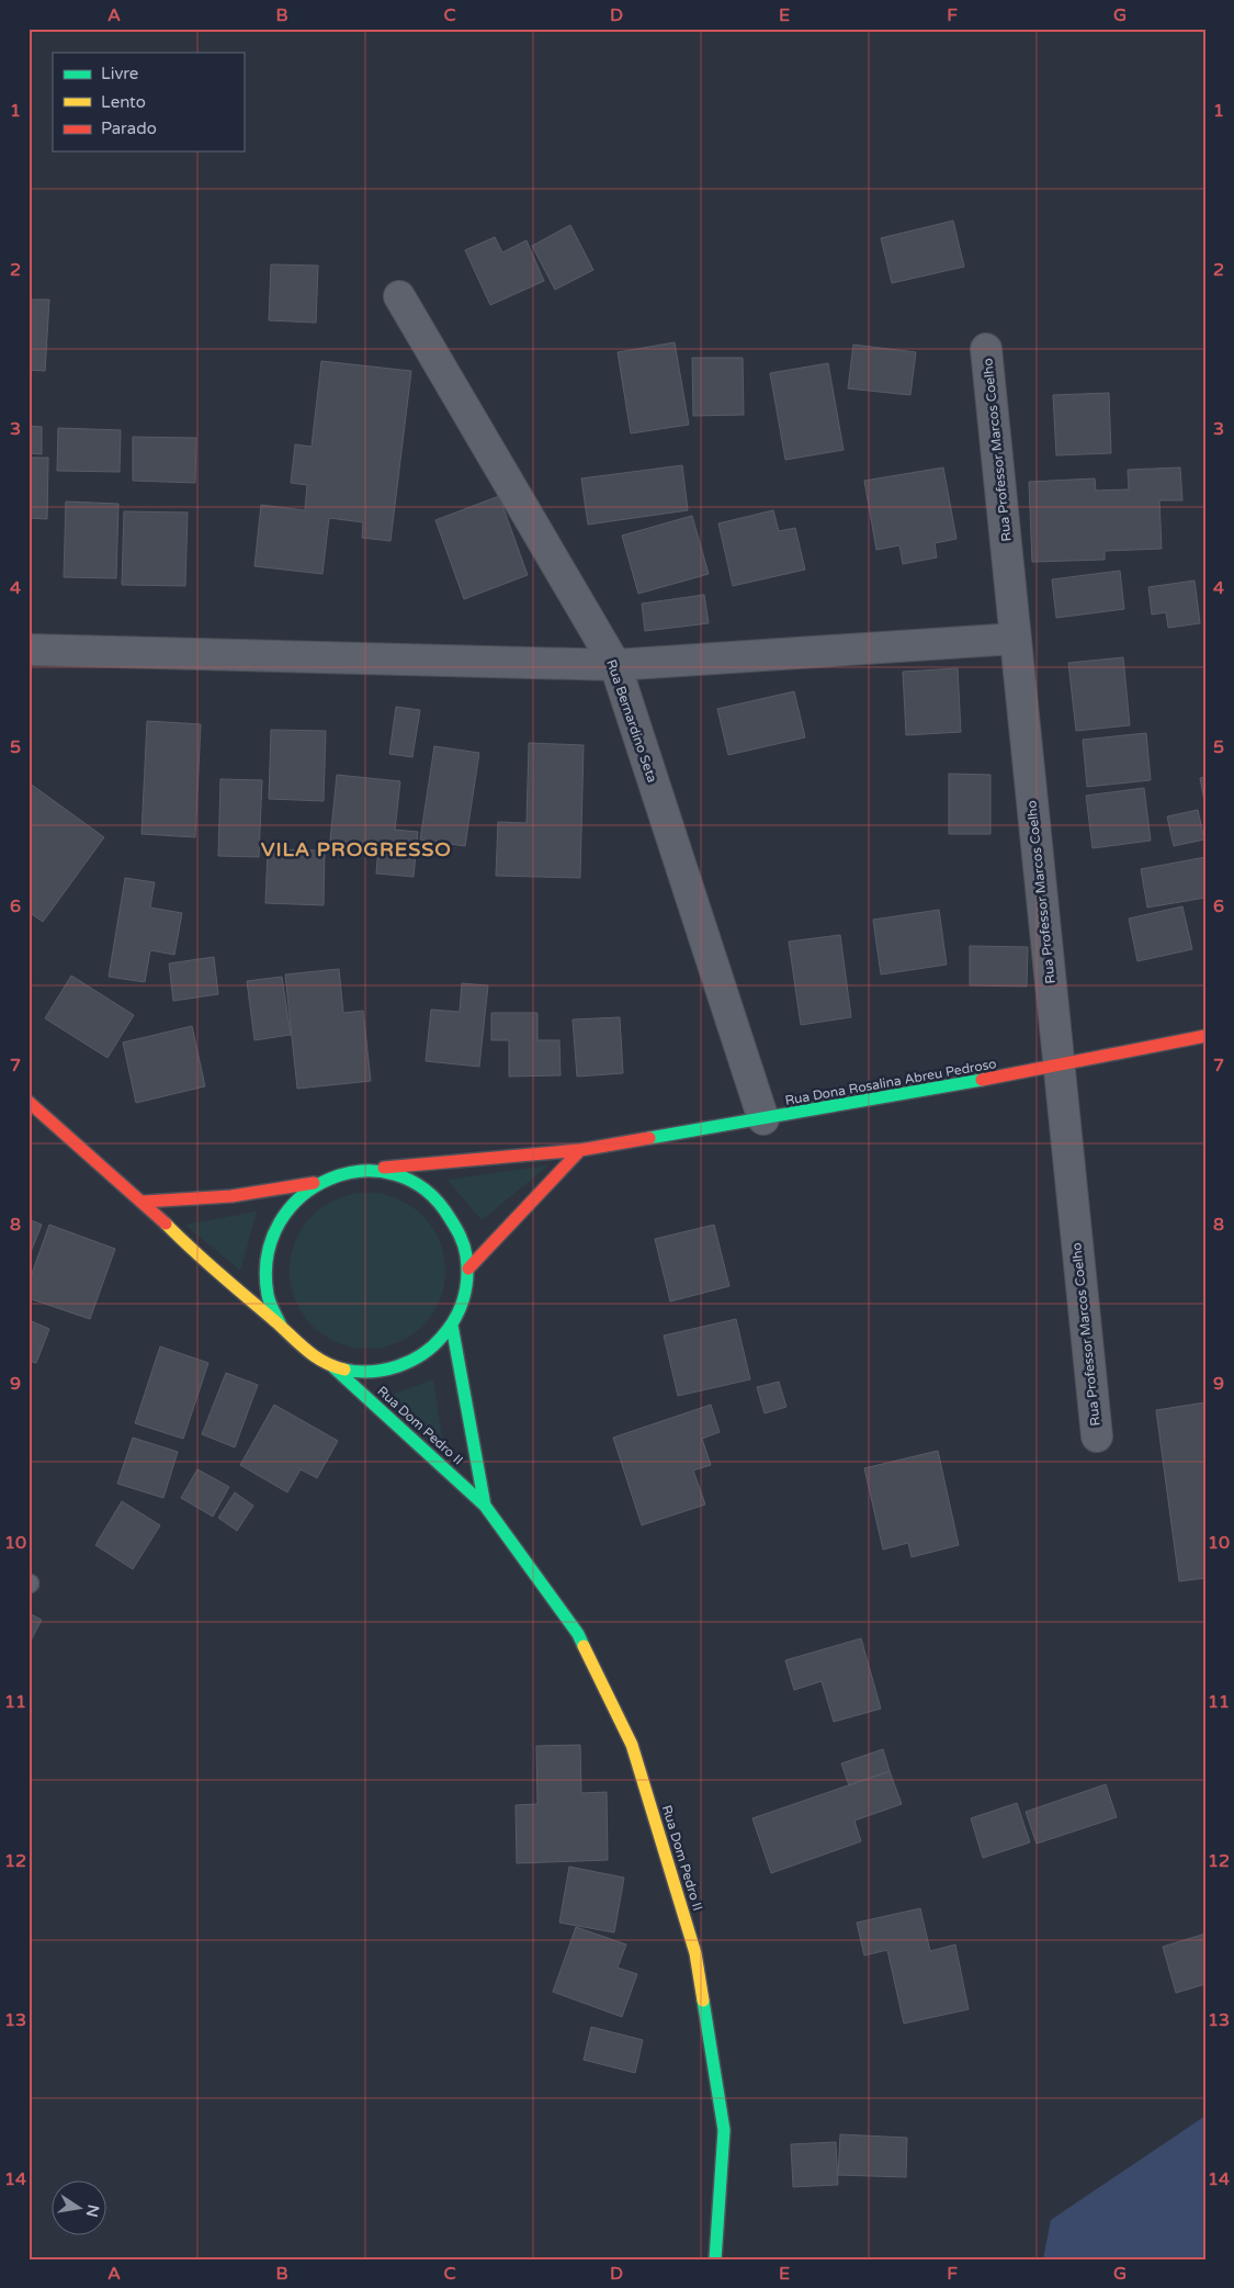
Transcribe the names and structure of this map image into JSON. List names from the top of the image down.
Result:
{
  "streets": {
    "main road": ["Rua Dona Rosalina Abreu Pedroso", "Rua Dom Pedro II"],
    "street": ["Rua Professor Marcos Coelho", "Rua Bernardino Seta"]
  },
  "crossings": [
    ["Rua Professor Marcos Coelho", "Rua Dona Rosalina Abreu Pedroso"],
    ["Rua Bernardino Seta", "Rua Dona Rosalina Abreu Pedroso"],
    ["Rua Dona Rosalina Abreu Pedroso", "Rua Dom Pedro II"]
  ],
  "districts": ["VILA PROGRESSO"],
  "legend": ["Livre", "Lento", "Parado"],
  "north": "right",
  "grid": {
    "columns": [
      "A",
      "B",
      "C",
      "D",
      "E",
      "F",
      "G"
    ],
    "rows": [
      "1",
      "2",
      "3",
      "4",
      "5",
      "6",
      "7",
      "8",
      "9",
      "10",
      "11",
      "12",
      "13",
      "14"
    ]
  }
}
